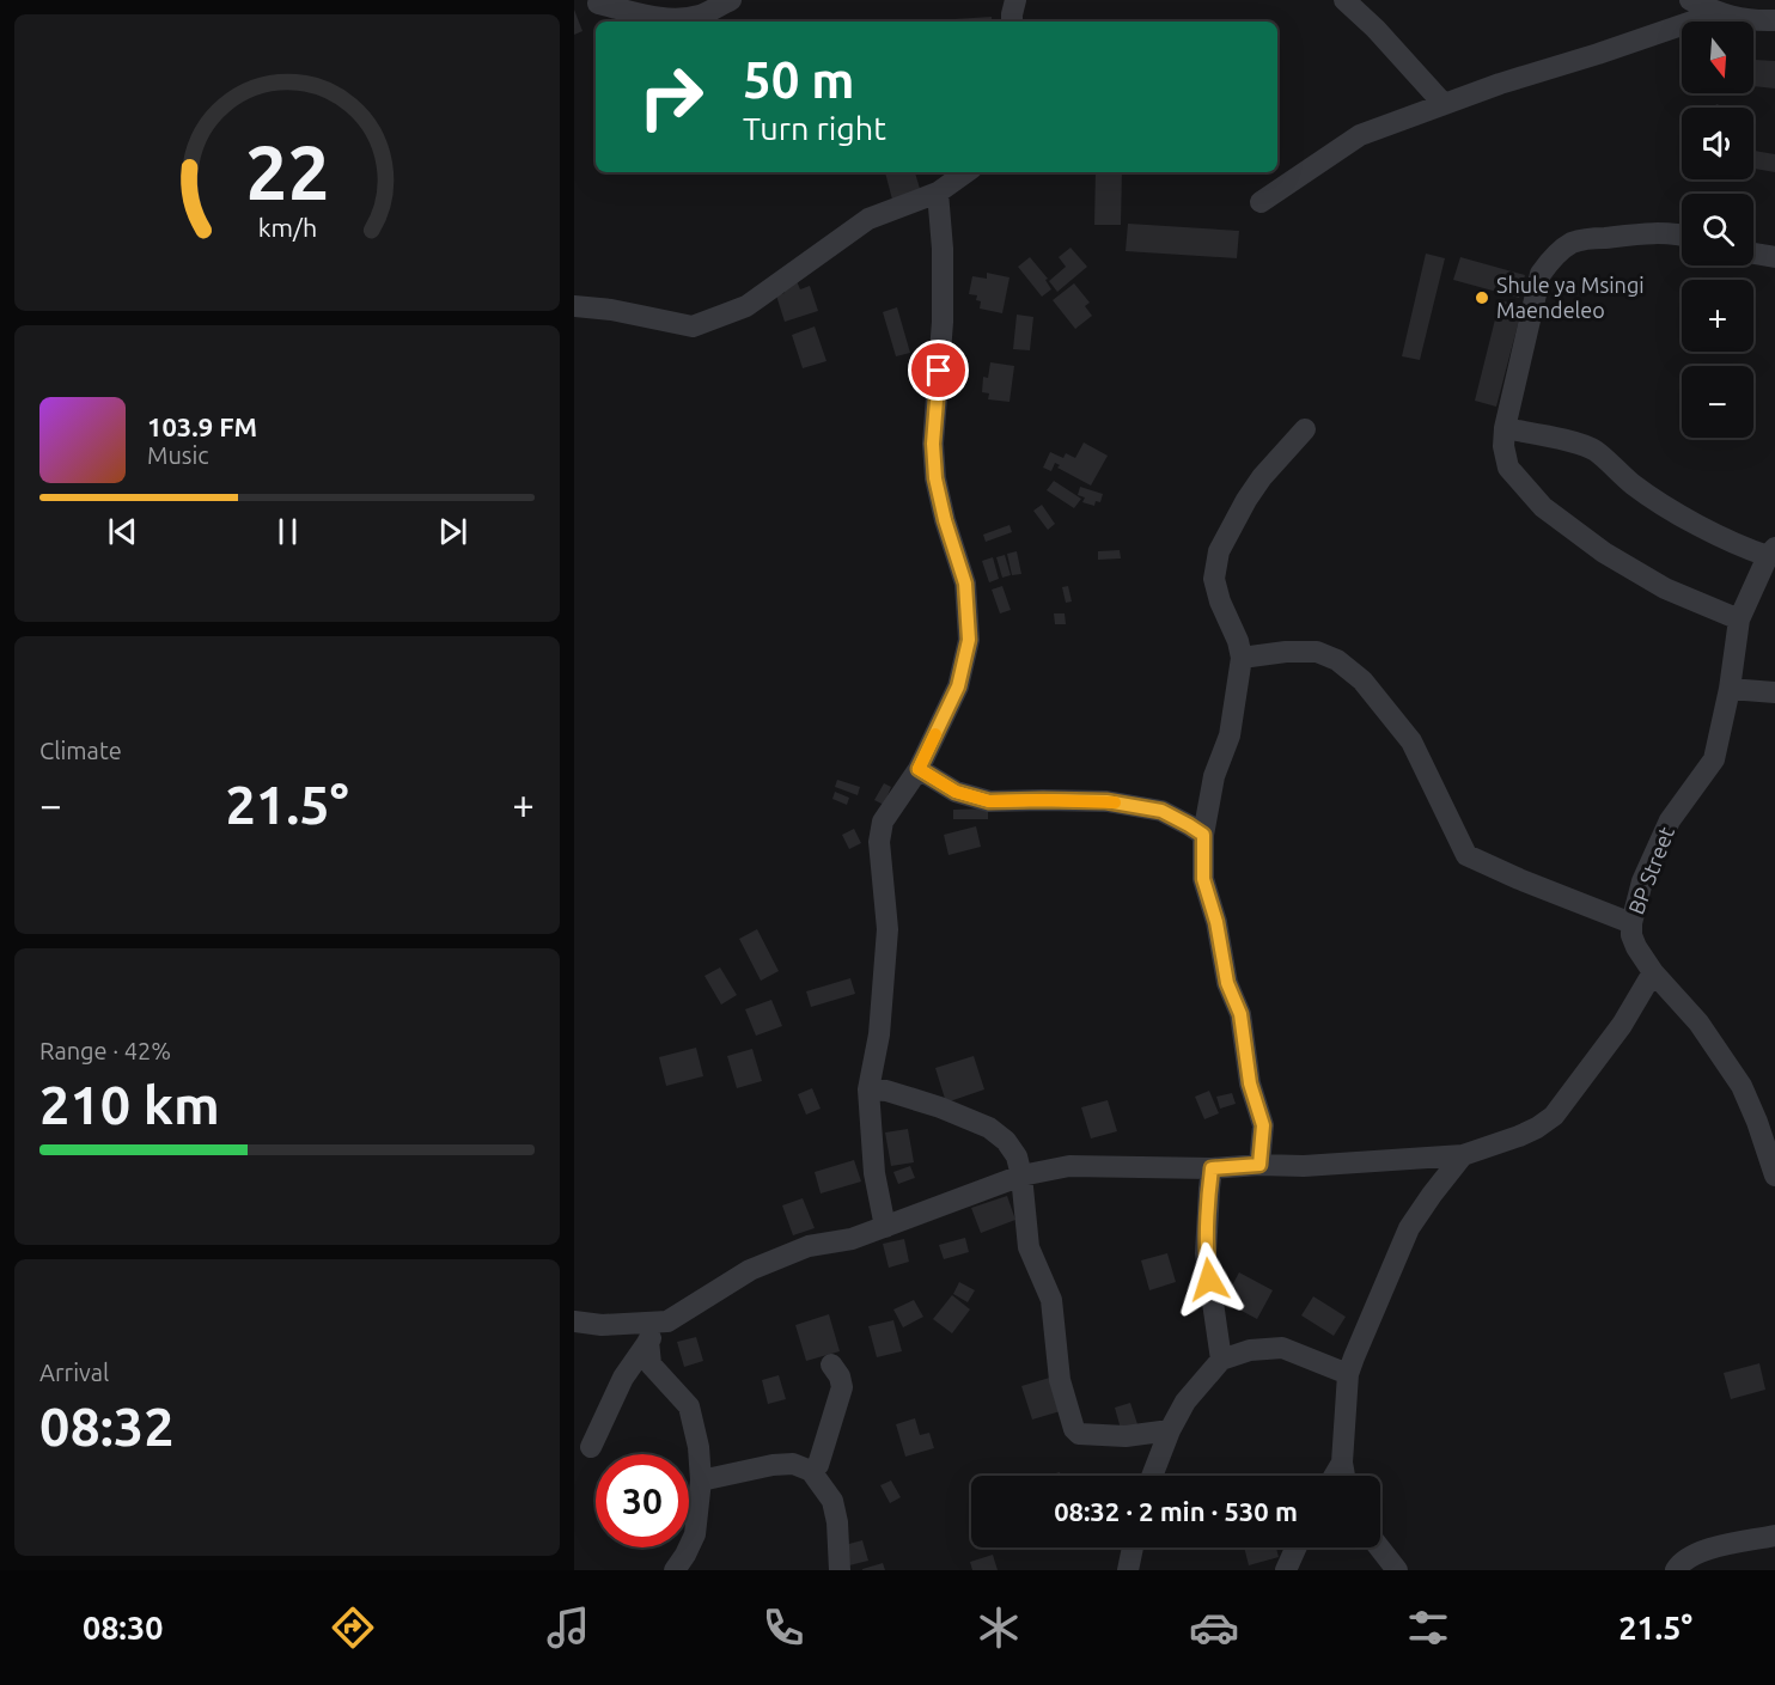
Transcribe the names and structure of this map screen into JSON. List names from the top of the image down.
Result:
{
  "streets": {
    "street": ["BP Street"]
  },
  "places": ["Shule ya Msingi Maendeleo"],
  "north": "bottom",
  "page": {
    "map_buttons": ["+", "−"],
    "turn": ["50 m", "Turn right"],
    "song": ["103.9 FM", "Music"],
    "tile": [
      "Climate",
      ["Range · 42%", "210 km"],
      ["Arrival", "08:32"]
    ],
    "heat": ["−", "21.5°", "+"],
    "limit": "30",
    "trip": "08:32 · 2 min · 530 m",
    "tabs": ["08:30", "21.5°"],
    "gauge": ["22", "km/h"]
  }
}
